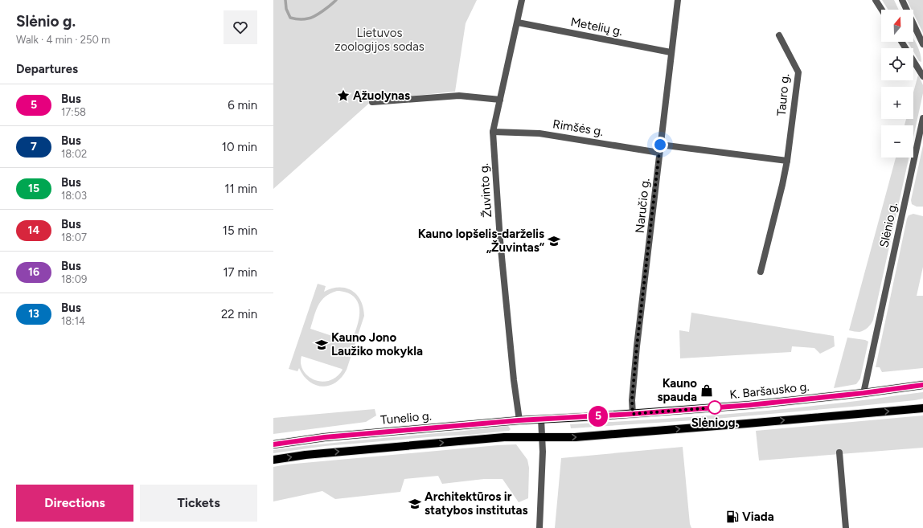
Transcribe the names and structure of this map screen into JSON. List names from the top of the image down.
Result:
{
  "streets": {
    "main road": ["K. Baršausko g.", "Tunelio g."],
    "street": [
      "Metelių g.",
      "Tauro g.",
      "Rimšės g.",
      "Žuvinto g.",
      "Naručio g.",
      "Slėnio g."
    ]
  },
  "crossings": [
    ["Metelių g.", "Žuvinto g."],
    ["Metelių g.", "Naručio g."],
    ["Rimšės g.", "Žuvinto g."],
    ["Rimšės g.", "Naručio g."],
    ["Žuvinto g.", "Tunelio g."],
    ["Naručio g.", "K. Baršausko g."],
    ["Slėnio g.", "K. Baršausko g."],
    ["K. Baršausko g.", "Tunelio g."]
  ],
  "parks": ["Lietuvos zoologijos sodas"],
  "places": {
    "place": ["Ąžuolynas"],
    "school or university": ["Kauno lopšelis-darželis „Žuvintas“", "Kauno Jono Laužiko mokykla", "Architektūros ir statybos institutas"],
    "shop": ["Kauno spauda"],
    "other": ["Slėnio g."],
    "fuel station": ["Viada"]
  },
  "lines": ["bus line 5"],
  "north": "top",
  "page": {
    "heading": [
      ["Slėnio g.", "Walk · 4 min · 250 m"],
      "Departures"
    ],
    "on_map": "5",
    "map_buttons": ["+", "−"],
    "list": [
      {
        "mark": "5",
        "name": "Bus",
        "note": "17:58",
        "value": "6 min"
      },
      {
        "mark": "7",
        "name": "Bus",
        "note": "18:02",
        "value": "10 min"
      },
      {
        "mark": "15",
        "name": "Bus",
        "note": "18:03",
        "value": "11 min"
      },
      {
        "mark": "14",
        "name": "Bus",
        "note": "18:07",
        "value": "15 min"
      },
      {
        "mark": "16",
        "name": "Bus",
        "note": "18:09",
        "value": "17 min"
      },
      {
        "mark": "13",
        "name": "Bus",
        "note": "18:14",
        "value": "22 min"
      }
    ],
    "buttons": ["Directions", "Tickets"]
  }
}
